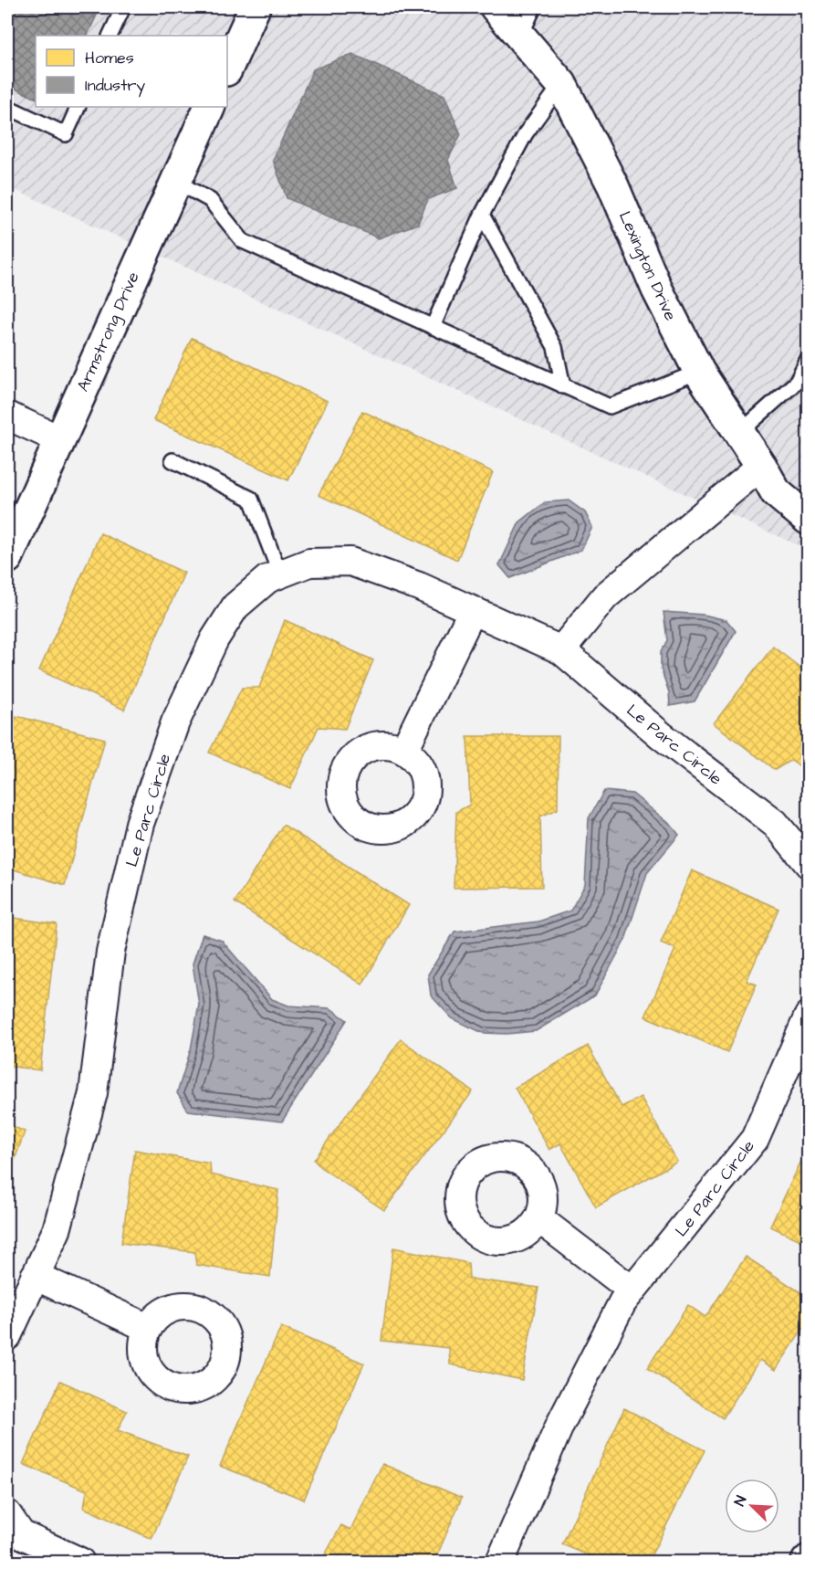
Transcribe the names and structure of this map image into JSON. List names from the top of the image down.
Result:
{
  "streets": {
    "street": ["Lexington Drive", "Armstrong Drive", "Le Parc Circle"]
  },
  "legend": ["Homes", "Industry"],
  "north": "top left"
}
